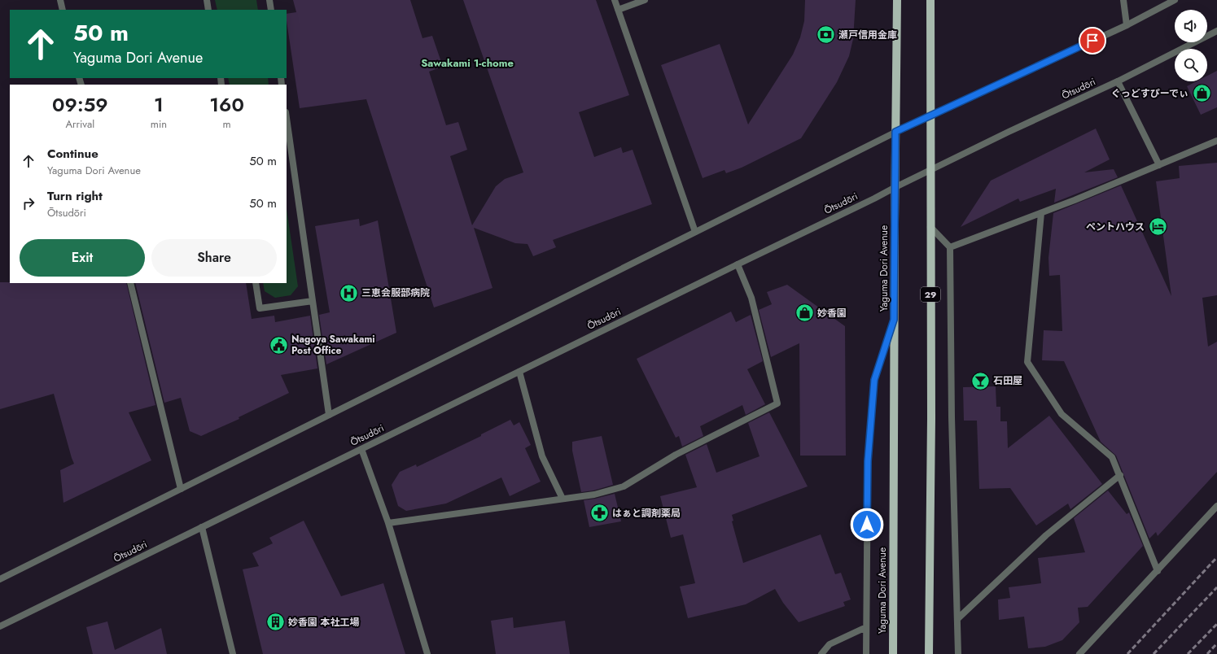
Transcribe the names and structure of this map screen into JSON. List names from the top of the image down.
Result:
{
  "streets": {
    "main road": ["Yaguma Dori Avenue", "29"],
    "street": ["Ōtsudōri"]
  },
  "crossings": [
    ["Ōtsudōri", "Yaguma Dori Avenue"],
    ["Ōtsudōri", "29"]
  ],
  "districts": ["Sawakami 1-chome"],
  "places": {
    "bank": ["瀬戸信用金庫"],
    "shop": ["ぐっどすぴーでぃ", "妙香園"],
    "hotel": ["ペントハウス"],
    "hospital": ["三恵会服部病院"],
    "public building": ["Nagoya Sawakami Post Office"],
    "bar": ["石田屋"],
    "pharmacy": ["はぁと調剤薬局"],
    "building": ["妙香園 本社工場"]
  },
  "page": {
    "turn": ["50 m", "Yaguma Dori Avenue"],
    "eta": [
      "09:59",
      "Arrival",
      "1",
      "min",
      "160",
      "m"
    ],
    "list": [
      {
        "name": "Continue",
        "note": "Yaguma Dori Avenue",
        "value": "50 m"
      },
      {
        "name": "Turn right",
        "note": "Ōtsudōri",
        "value": "50 m"
      }
    ],
    "buttons": ["Exit", "Share"]
  }
}
